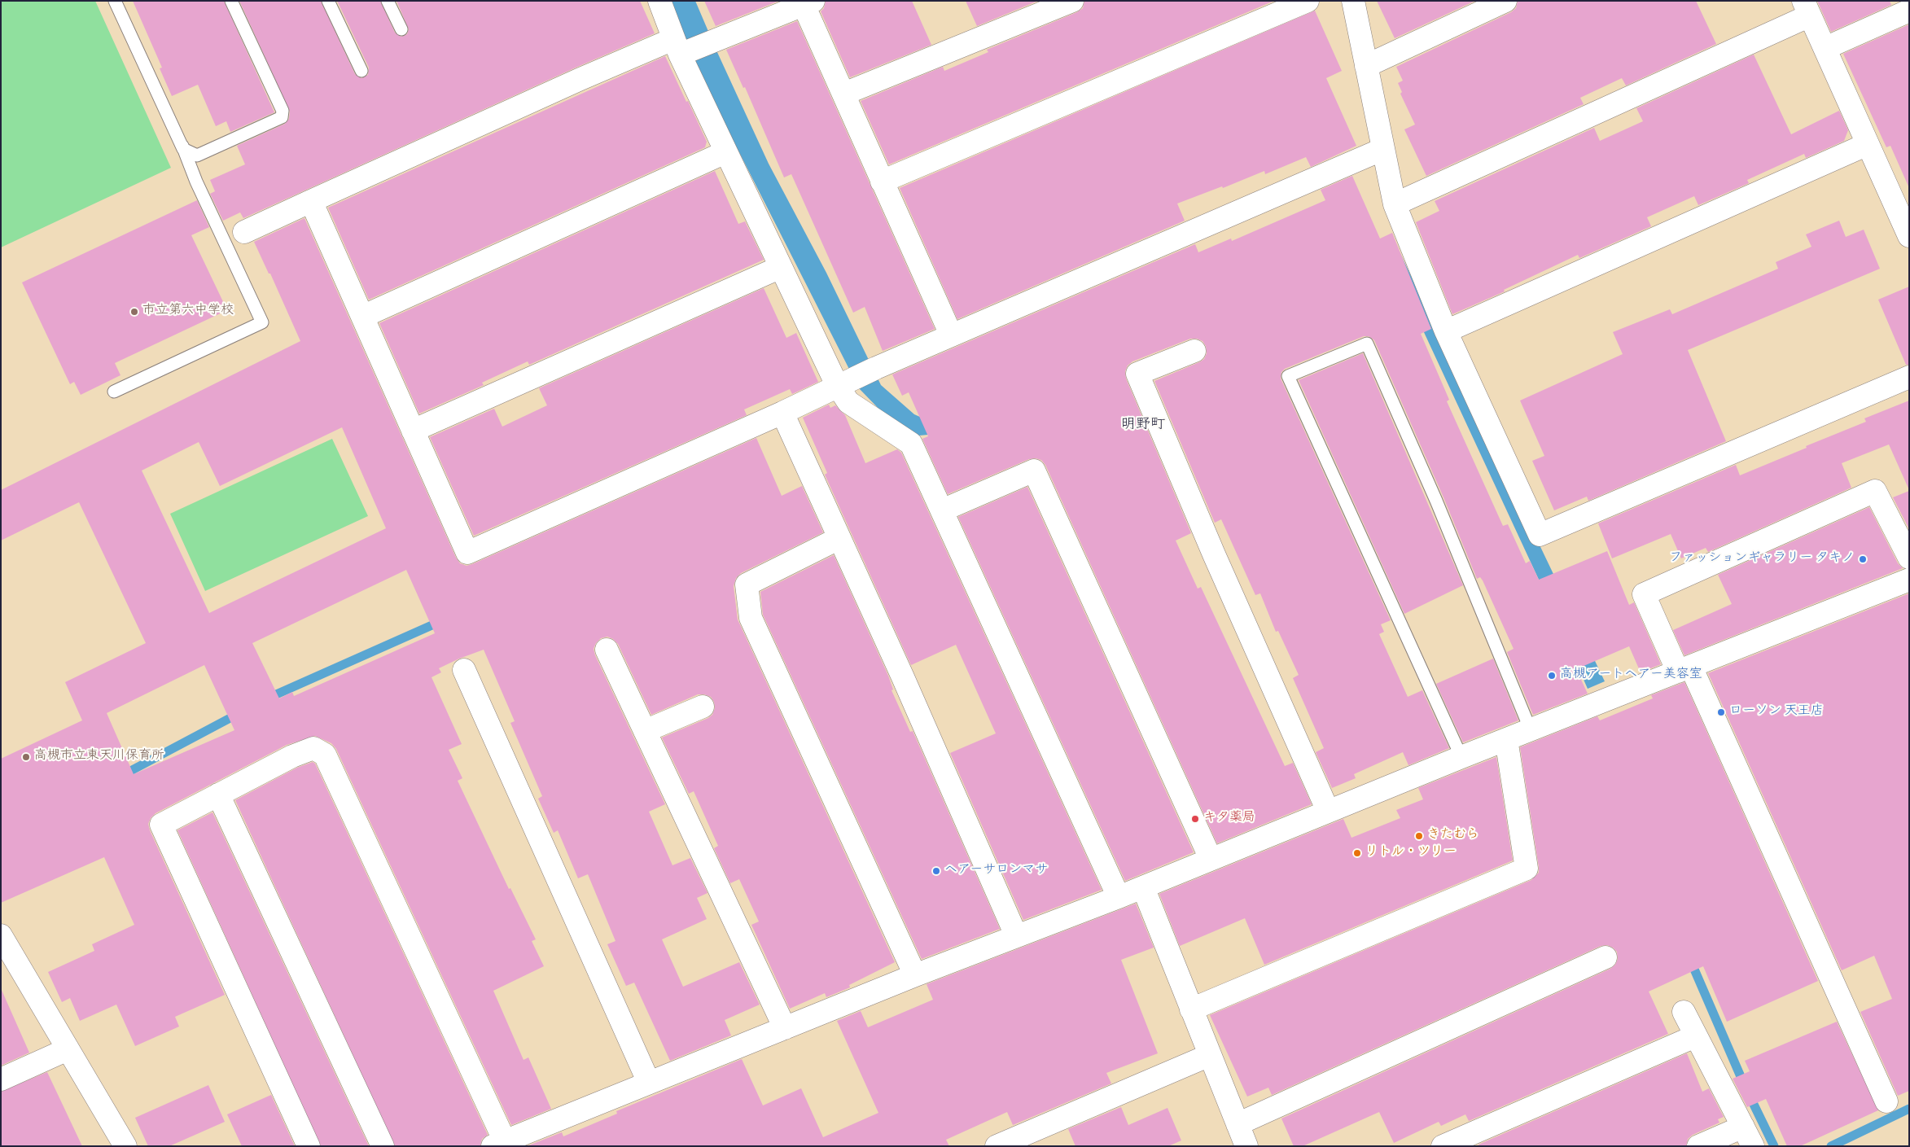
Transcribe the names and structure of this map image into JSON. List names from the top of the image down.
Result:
{
  "districts": ["明野町"],
  "places": [
    "市立第六中学校",
    "ファッションギャラリー タキノ",
    "高槻アートヘアー美容室",
    "ローソン 天王店",
    "高槻市立東天川保育所",
    "キタ薬局",
    "きたむら",
    "リトル・ツリー",
    "ヘアーサロンマサ"
  ]
}
